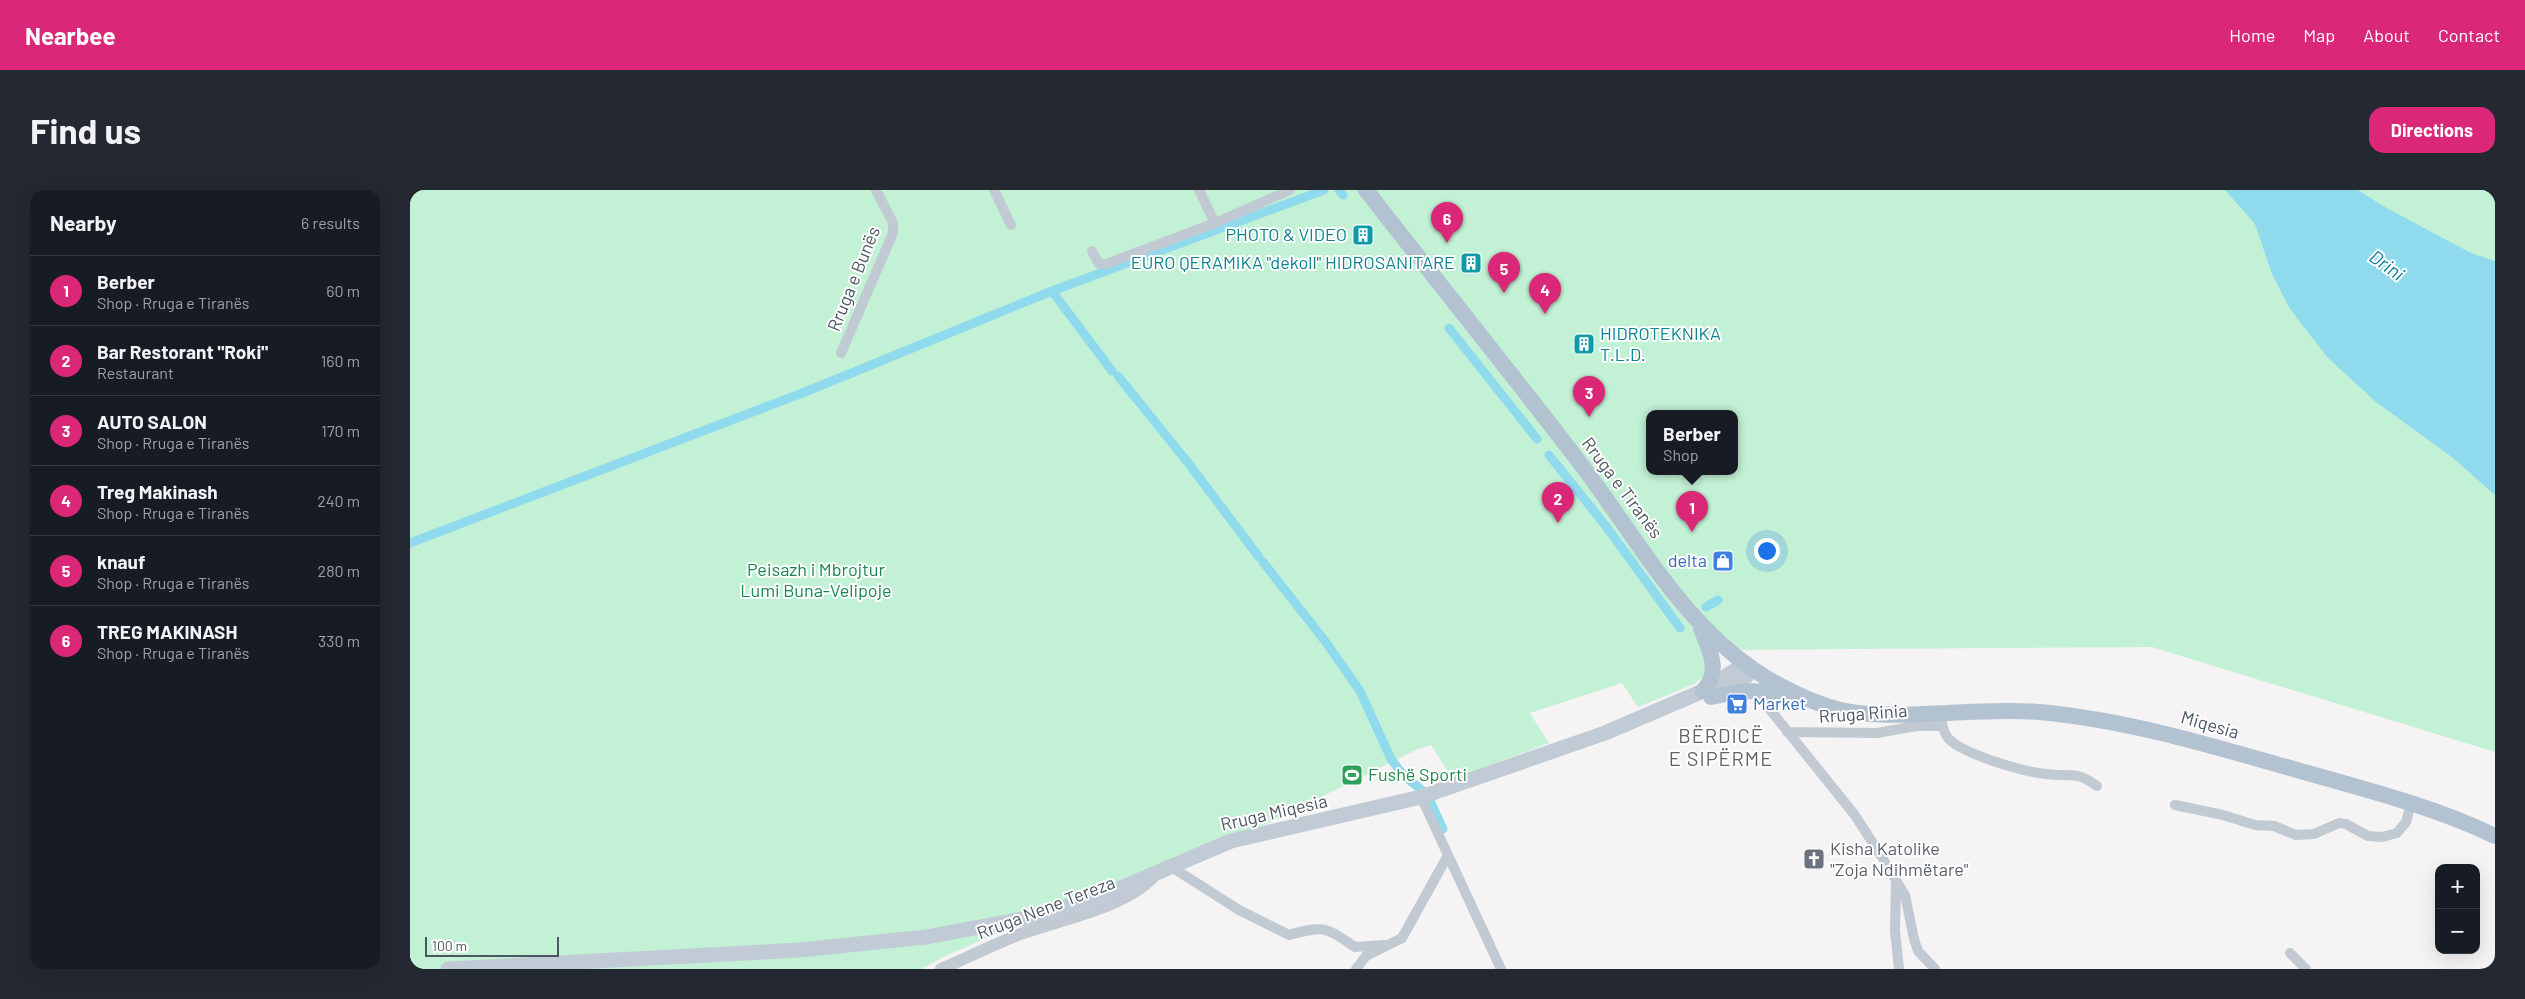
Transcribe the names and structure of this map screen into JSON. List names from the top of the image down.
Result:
{
  "streets": {
    "main road": ["Rruga e Tiranës", "Miqesia", "Rruga Miqesia"],
    "street": ["Rruga e Bunës", "Rruga Rinia", "Rruga Nene Tereza"]
  },
  "crossings": [
    ["Rruga Rinia", "Miqesia"],
    ["Rruga Miqesia", "Rruga Nene Tereza"]
  ],
  "districts": ["BËRDICË E SIPËRME"],
  "water": ["Drini"],
  "parks": ["Peisazh i Mbrojtur Lumi Buna-Velipoje"],
  "places": {
    "building": ["PHOTO & VIDEO", "EURO QERAMIKA \"dekoll\" HIDROSANITARE", "HIDROTEKNIKA T.L.D."],
    "shop": ["delta"],
    "supermarket": ["Market"],
    "sports": ["Fushë Sporti"],
    "church": ["Kisha Katolike \"Zoja Ndihmëtare\""]
  },
  "scale_bar": "100 m",
  "page": {
    "header": "Nearbee",
    "nav": [
      "Home",
      "Map",
      "About",
      "Contact"
    ],
    "buttons": "Directions",
    "title": "Find us",
    "heading": ["Nearby", "6 results"],
    "pins": [
      "6",
      "5",
      "4",
      "3",
      "2",
      "1"
    ],
    "list": [
      {
        "mark": "1",
        "name": "Berber",
        "note": "Shop · Rruga e Tiranës",
        "value": "60 m"
      },
      {
        "mark": "2",
        "name": "Bar Restorant \"Roki\"",
        "note": "Restaurant",
        "value": "160 m"
      },
      {
        "mark": "3",
        "name": "AUTO SALON",
        "note": "Shop · Rruga e Tiranës",
        "value": "170 m"
      },
      {
        "mark": "4",
        "name": "Treg Makinash",
        "note": "Shop · Rruga e Tiranës",
        "value": "240 m"
      },
      {
        "mark": "5",
        "name": "knauf",
        "note": "Shop · Rruga e Tiranës",
        "value": "280 m"
      },
      {
        "mark": "6",
        "name": "TREG MAKINASH",
        "note": "Shop · Rruga e Tiranës",
        "value": "330 m"
      }
    ],
    "popup": ["Berber", "Shop"],
    "map_buttons": ["+", "−"],
    "scale": "100 m"
  }
}
